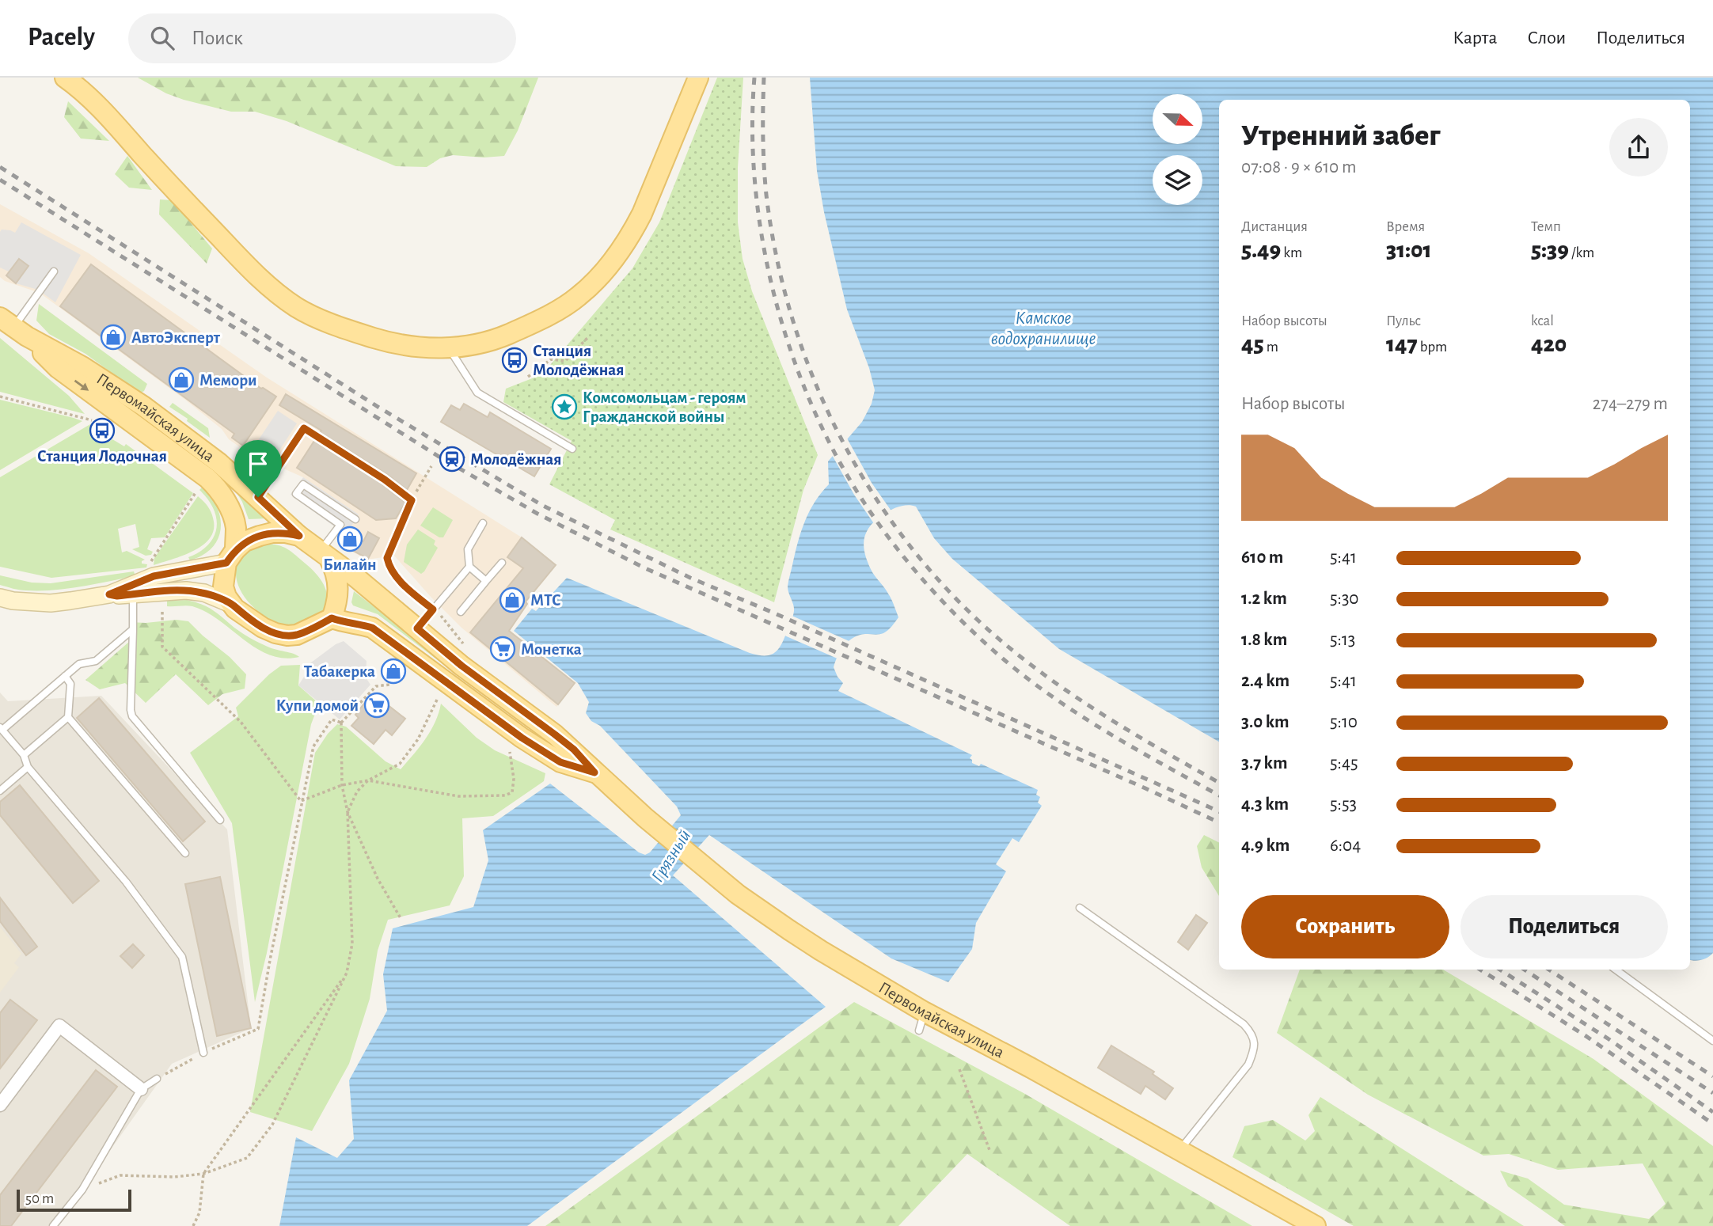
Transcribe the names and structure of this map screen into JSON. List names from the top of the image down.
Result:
{
  "streets": {
    "main road": ["Первомайская улица"]
  },
  "water": ["Камское водохранилище", "Грязный"],
  "places": {
    "shop": [
      "АвтоЭксперт",
      "Мемори",
      "Билайн",
      "МТС",
      "Табакерка"
    ],
    "bus stop": ["Станция Молодёжная", "Станция Лодочная"],
    "place": ["Комсомольцам - героям Гражданской войны"],
    "station": ["Молодёжная"],
    "supermarket": ["Монетка", "Купи домой"]
  },
  "scale_bar": "50 m",
  "north": "right",
  "page": {
    "header": "Pacely",
    "search": "Поиск",
    "nav": ["Карта", "Слои", "Поделиться"],
    "heading": ["Утренний забег", "07:08 · 9 × 610 m"],
    "stats": [
      ["Дистанция", "5.49 km"],
      ["Время", "31:01"],
      ["Темп", "5:39 /km"],
      ["Набор высоты", "45 m"],
      ["Пульс", "147 bpm"],
      ["kcal", "420"]
    ],
    "chart": ["Набор высоты", "274–279 m"],
    "list": [
      {
        "name": "610 m",
        "note": "5:41"
      },
      {
        "name": "1.2 km",
        "note": "5:30"
      },
      {
        "name": "1.8 km",
        "note": "5:13"
      },
      {
        "name": "2.4 km",
        "note": "5:41"
      },
      {
        "name": "3.0 km",
        "note": "5:10"
      },
      {
        "name": "3.7 km",
        "note": "5:45"
      },
      {
        "name": "4.3 km",
        "note": "5:53"
      },
      {
        "name": "4.9 km",
        "note": "6:04"
      }
    ],
    "buttons": ["Сохранить", "Поделиться"],
    "scale": "50 m"
  }
}
